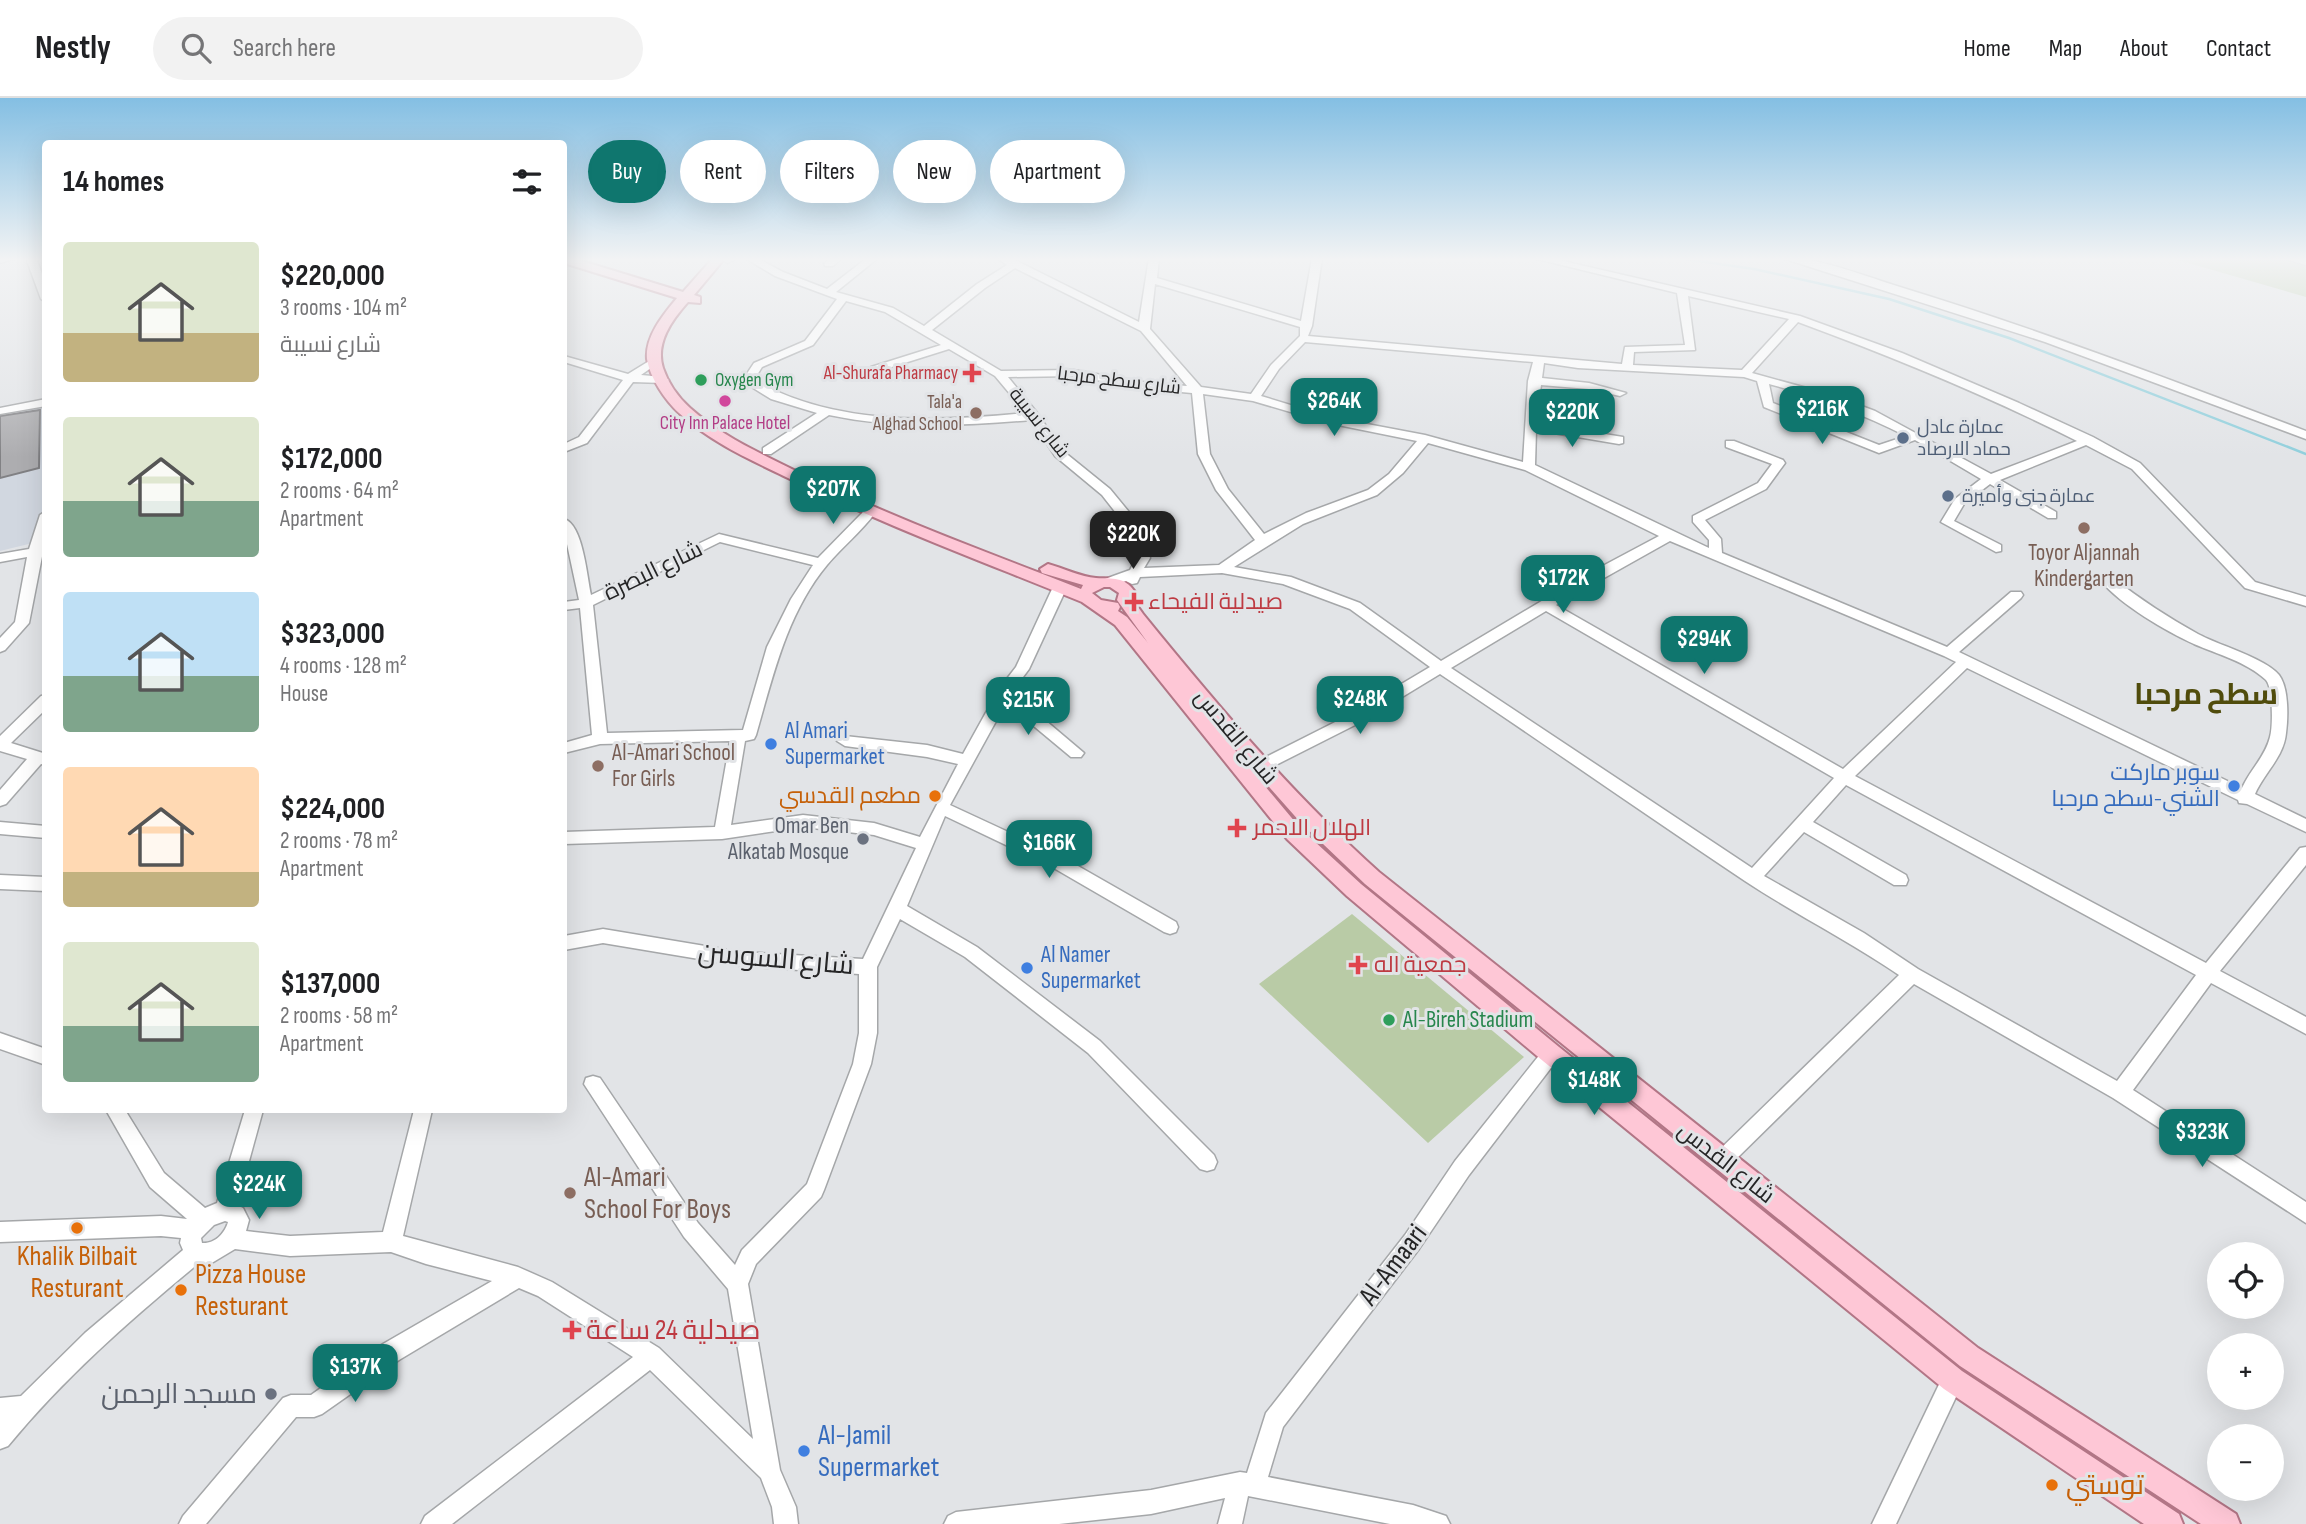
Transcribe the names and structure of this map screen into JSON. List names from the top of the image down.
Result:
{
  "streets": {
    "main road": ["شارع القدس"],
    "street": [
      "شارع سطح مرحبا",
      "شارع نسيبة",
      "شارع البصرة",
      "شارع السوسن",
      "Al-Amaari"
    ]
  },
  "crossings": [
    ["شارع سطح مرحبا", "شارع نسيبة"],
    ["شارع نسيبة", "شارع القدس"],
    ["شارع القدس", "Al-Amaari"]
  ],
  "districts": ["سطح مرحبا"],
  "places": {
    "health": [
      "Al-Shurafa Pharmacy",
      "صيدلية الفيحاء",
      "الهلال الاحمر",
      "جمعية اله",
      "صيدلية 24 ساعة"
    ],
    "other": [
      "Oxygen Gym",
      "City Inn Palace Hotel",
      "Tala'a Alghad School",
      "عمارة عادل حماد الارصاد",
      "عمارة جنى وأميرة",
      "Toyor Aljannah Kindergarten",
      "Al Amari Supermarket",
      "Al-Amari School For Girls",
      "سوبر ماركت الشني-سطح مرحبا",
      "مطعم القدسي",
      "Omar Ben Alkatab Mosque",
      "Al Namer Supermarket",
      "Al-Bireh Stadium",
      "Al-Amari School For Boys",
      "Khalik Bilbait Resturant",
      "Pizza House Resturant",
      "مسجد الرحمن",
      "Al-Jamil Supermarket",
      "توستي"
    ]
  },
  "page": {
    "header": "Nestly",
    "search": "Search here",
    "nav": [
      "Home",
      "Map",
      "About",
      "Contact"
    ],
    "chip": [
      "Buy",
      "Rent",
      "Filters",
      "New",
      "Apartment"
    ],
    "heading": "14 homes",
    "list": [
      {
        "name": "$220,000",
        "note": "3 rooms · 104 m² · شارع نسيبة"
      },
      {
        "name": "$172,000",
        "note": "2 rooms · 64 m² · Apartment"
      },
      {
        "name": "$323,000",
        "note": "4 rooms · 128 m² · House"
      },
      {
        "name": "$224,000",
        "note": "2 rooms · 78 m² · Apartment"
      },
      {
        "name": "$137,000",
        "note": "2 rooms · 58 m² · Apartment"
      }
    ],
    "price": [
      "$264K",
      "$216K",
      "$220K",
      "$207K",
      "$220K",
      "$172K",
      "$294K",
      "$248K",
      "$215K",
      "$166K",
      "$148K",
      "$323K",
      "$224K",
      "$137K"
    ],
    "map_buttons": ["+", "−"]
  }
}
